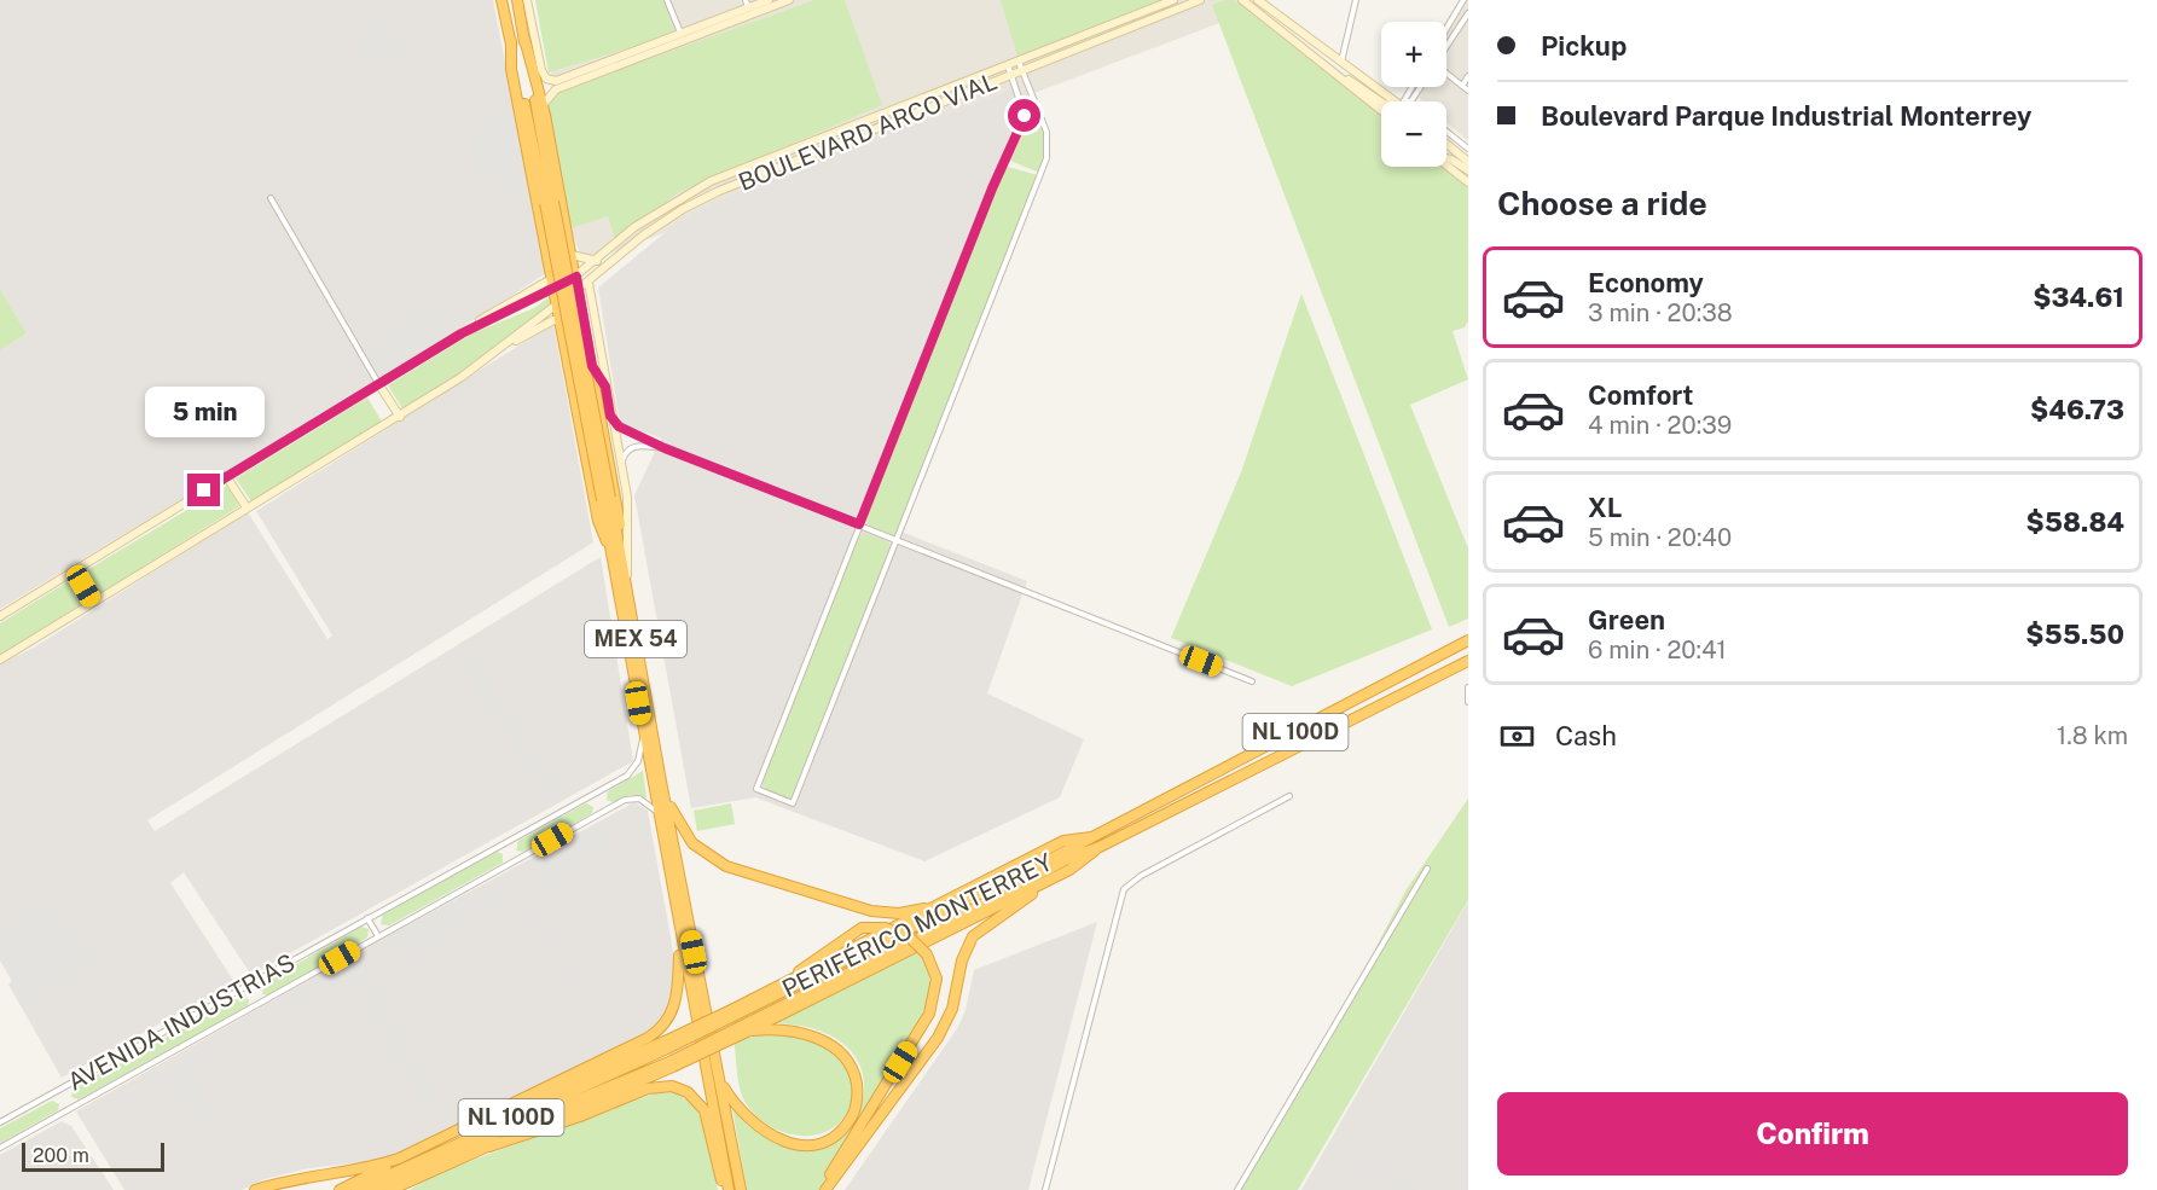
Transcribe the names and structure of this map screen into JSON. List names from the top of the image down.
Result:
{
  "streets": {
    "highway": ["MEX 54", "NL 100D", "PERIFÉRICO MONTERREY"],
    "street": ["BOULEVARD ARCO VIAL", "AVENIDA INDUSTRIAS"]
  },
  "crossings": [
    ["MEX 54", "AVENIDA INDUSTRIAS"]
  ],
  "scale_bar": "200 m",
  "page": {
    "banner": ["Pickup", "Boulevard Parque Industrial Monterrey"],
    "map_buttons": ["+", "−"],
    "heading": "Choose a ride",
    "list": [
      {
        "name": "Economy",
        "note": "3 min · 20:38",
        "value": "$34.61"
      },
      {
        "name": "Comfort",
        "note": "4 min · 20:39",
        "value": "$46.73"
      },
      {
        "name": "XL",
        "note": "5 min · 20:40",
        "value": "$58.84"
      },
      {
        "name": "Green",
        "note": "6 min · 20:41",
        "value": "$55.50"
      }
    ],
    "bubble": "5 min",
    "pay": ["Cash", "1.8 km"],
    "buttons": "Confirm",
    "scale": "200 m"
  }
}
